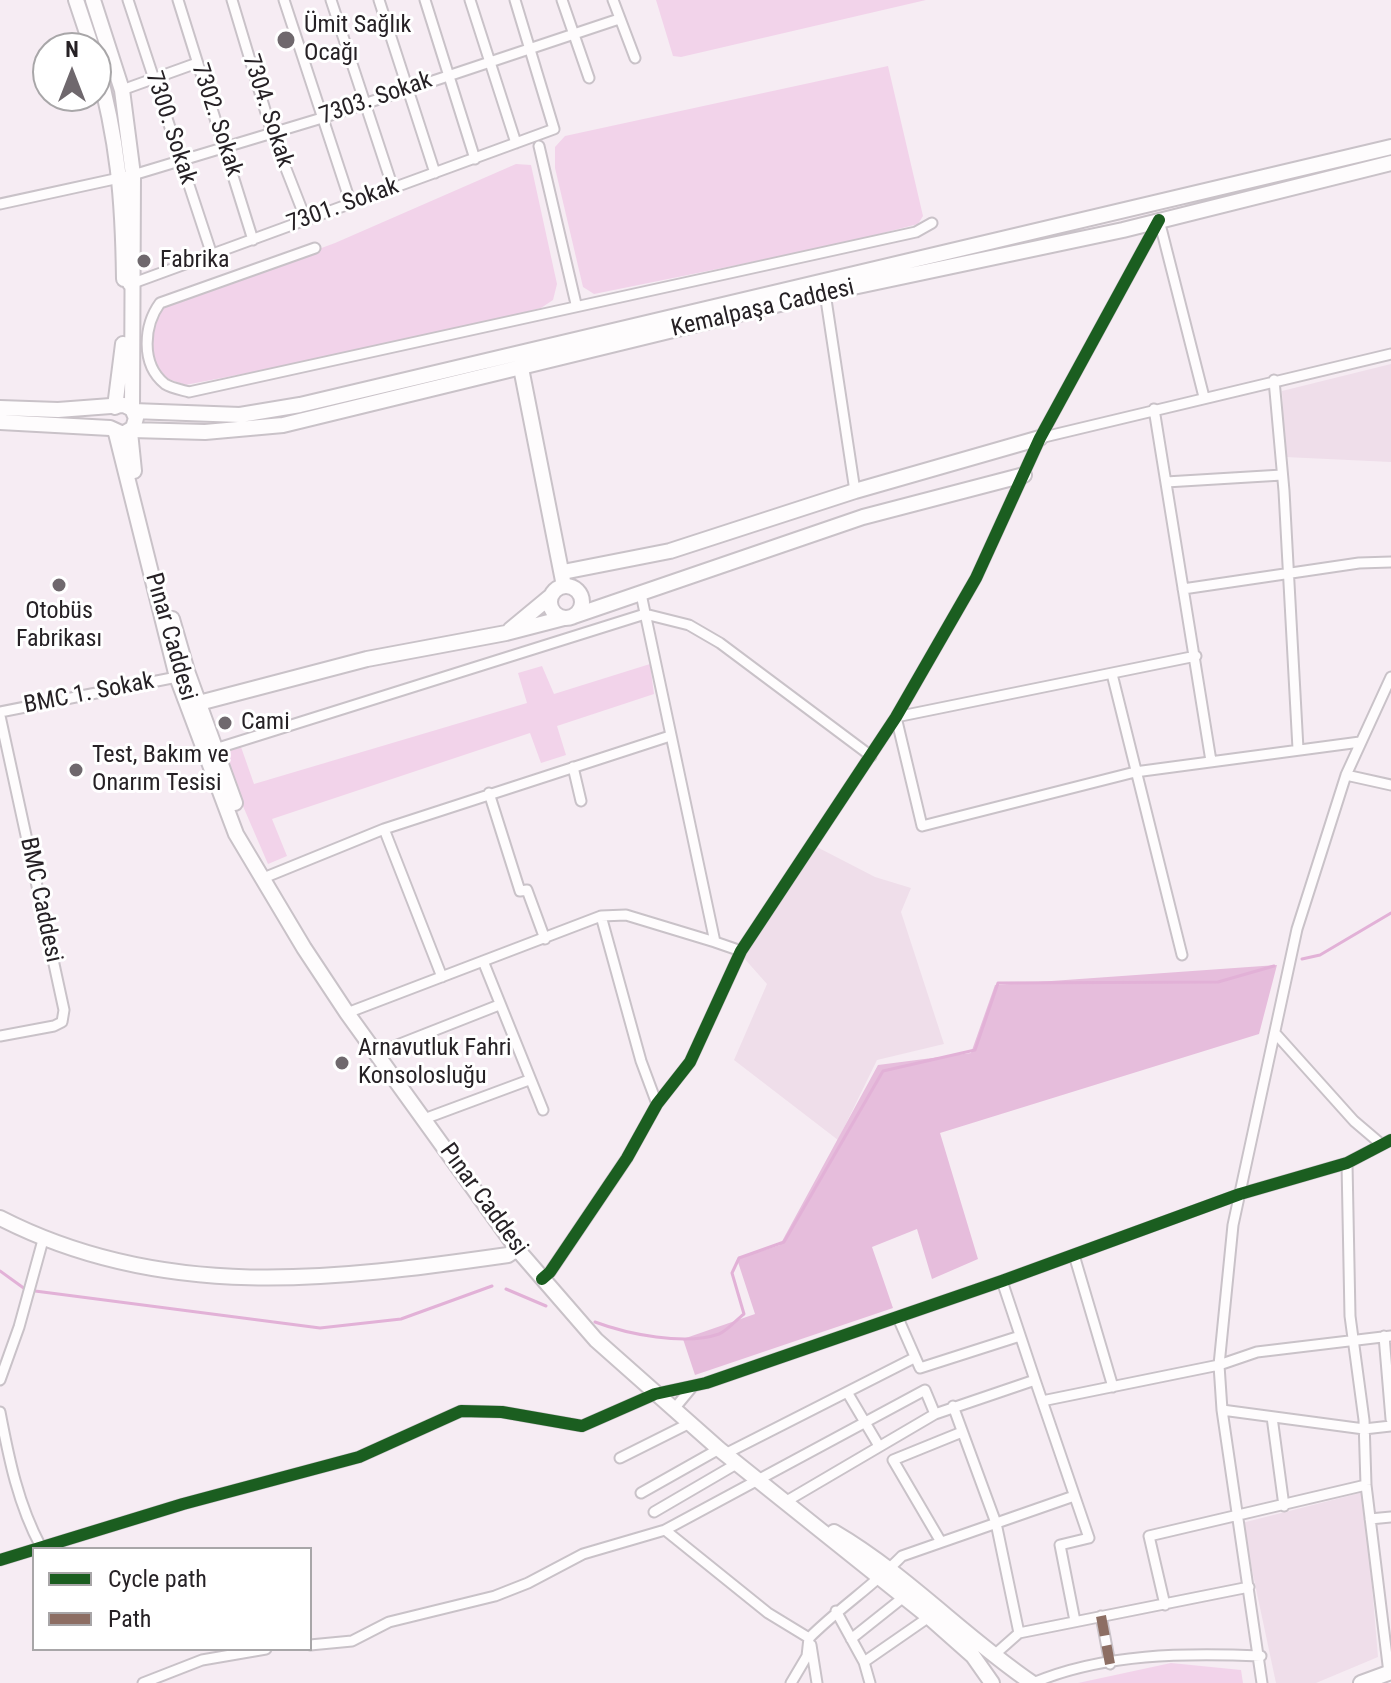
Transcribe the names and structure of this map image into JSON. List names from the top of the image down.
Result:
{
  "streets": {
    "main road": ["Kemalpaşa Caddesi", "Pınar Caddesi"],
    "street": [
      "7303. Sokak",
      "7304. Sokak",
      "7302. Sokak",
      "7300. Sokak",
      "7301. Sokak",
      "BMC 1. Sokak",
      "BMC Caddesi"
    ]
  },
  "crossings": [
    ["7303. Sokak", "7304. Sokak"],
    ["7303. Sokak", "7302. Sokak"],
    ["7303. Sokak", "7300. Sokak"],
    ["7303. Sokak", "7301. Sokak"],
    ["7304. Sokak", "7301. Sokak"],
    ["7302. Sokak", "7301. Sokak"],
    ["7300. Sokak", "7301. Sokak"],
    ["Kemalpaşa Caddesi", "Pınar Caddesi"],
    ["Pınar Caddesi", "BMC 1. Sokak"],
    ["BMC 1. Sokak", "BMC Caddesi"]
  ],
  "places": [
    "Ümit Sağlık Ocağı",
    "Fabrika",
    "Otobüs Fabrikası",
    "Cami",
    "Test, Bakım ve Onarım Tesisi",
    "Arnavutluk Fahri Konsolosluğu"
  ],
  "legend": ["Cycle path", "Path"],
  "north": "top"
}
